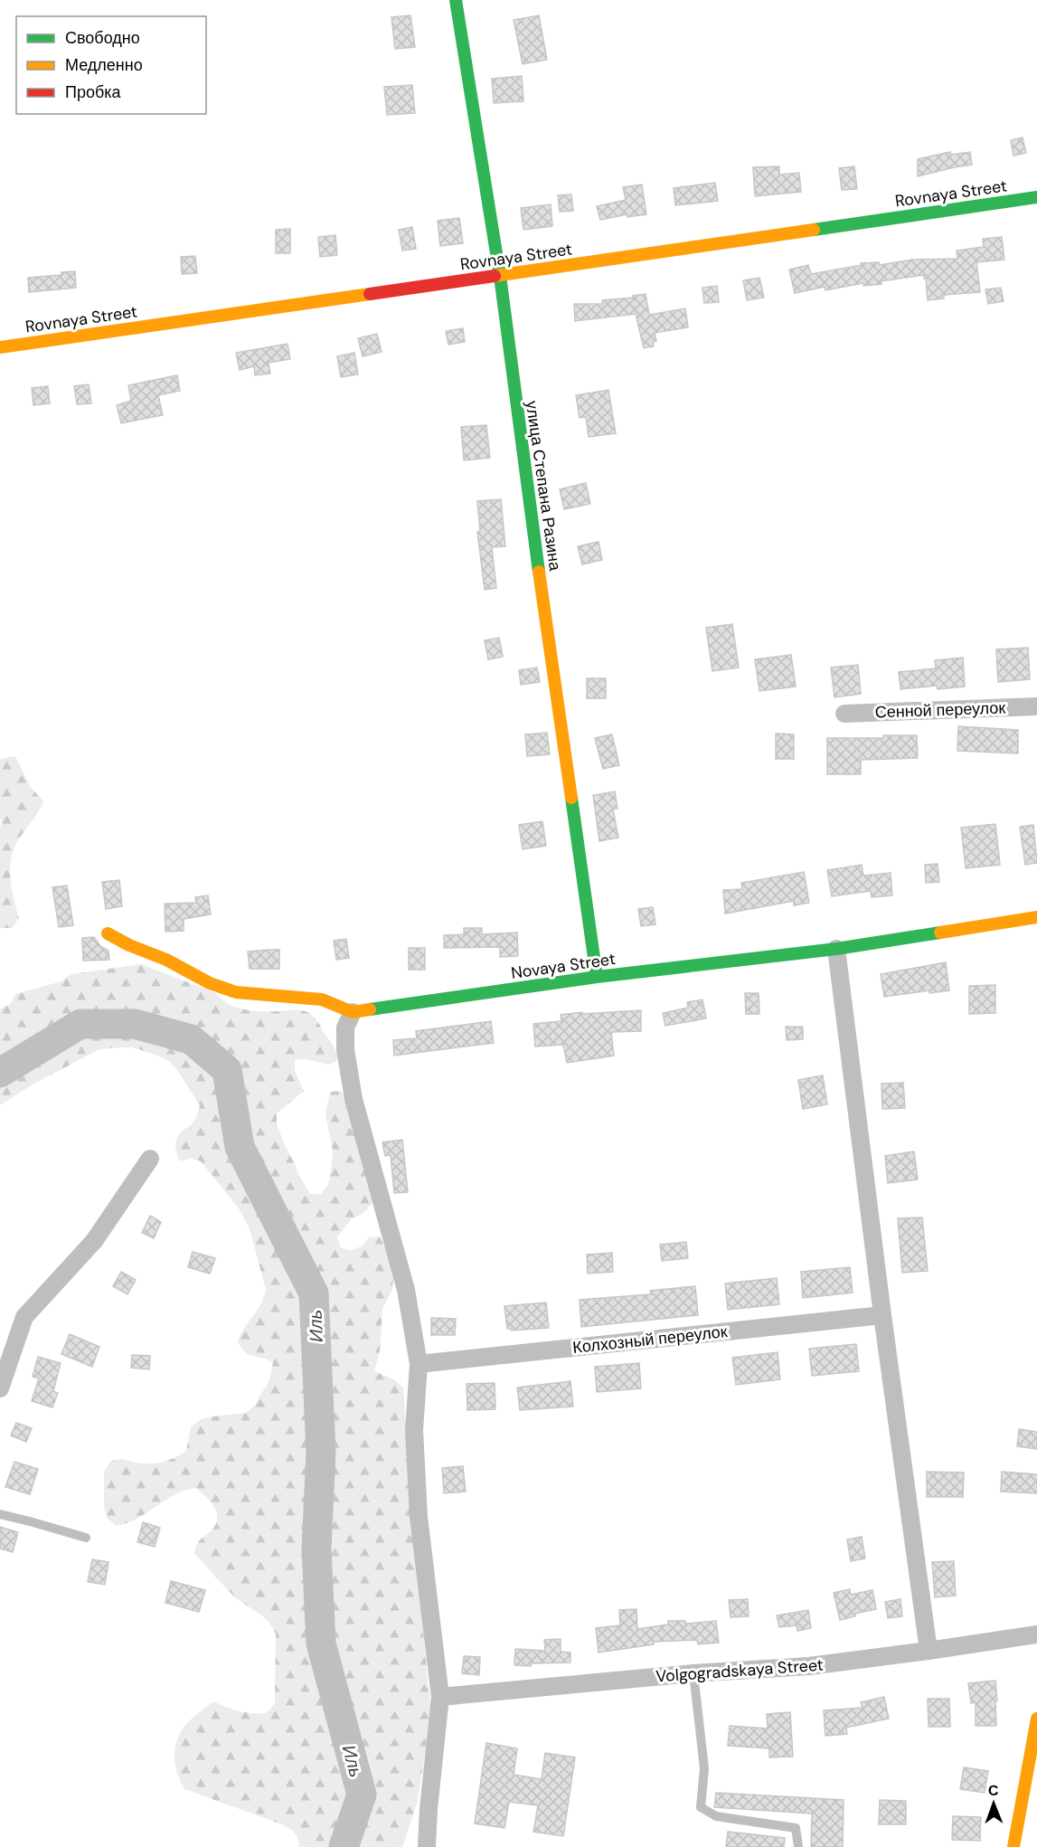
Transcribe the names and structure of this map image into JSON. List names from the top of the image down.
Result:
{
  "streets": {
    "street": [
      "Rovnaya Street",
      "улица Степана Разина",
      "Сенной переулок",
      "Novaya Street",
      "Колхозный переулок",
      "Volgogradskaya Street"
    ]
  },
  "crossings": [
    ["Rovnaya Street", "улица Степана Разина"],
    ["улица Степана Разина", "Novaya Street"]
  ],
  "water": ["Иль"],
  "legend": ["Свободно", "Медленно", "Пробка"],
  "north": "top"
}
